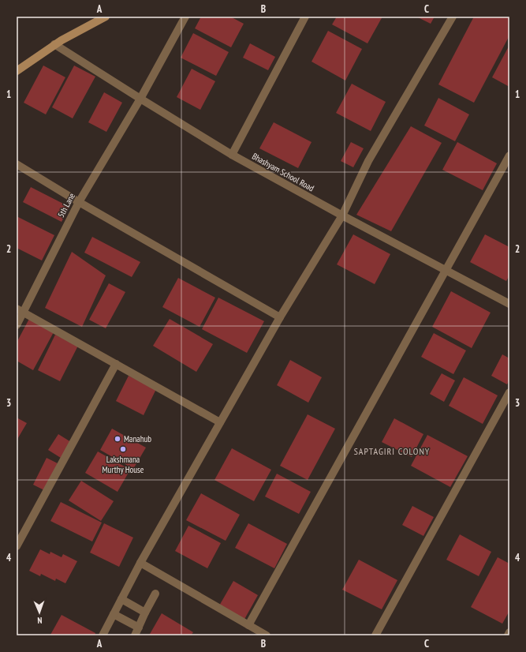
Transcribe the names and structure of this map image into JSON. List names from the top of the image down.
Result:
{
  "streets": {
    "street": ["Bhashyam School Road", "5th Lane"]
  },
  "crossings": [
    ["Bhashyam School Road", "5th Lane"]
  ],
  "districts": ["SAPTAGIRI COLONY"],
  "places": ["Manahub", "Lakshmana Murthy House"],
  "north": "bottom",
  "grid": {
    "columns": ["A", "B", "C"],
    "rows": [
      "1",
      "2",
      "3",
      "4"
    ]
  }
}
